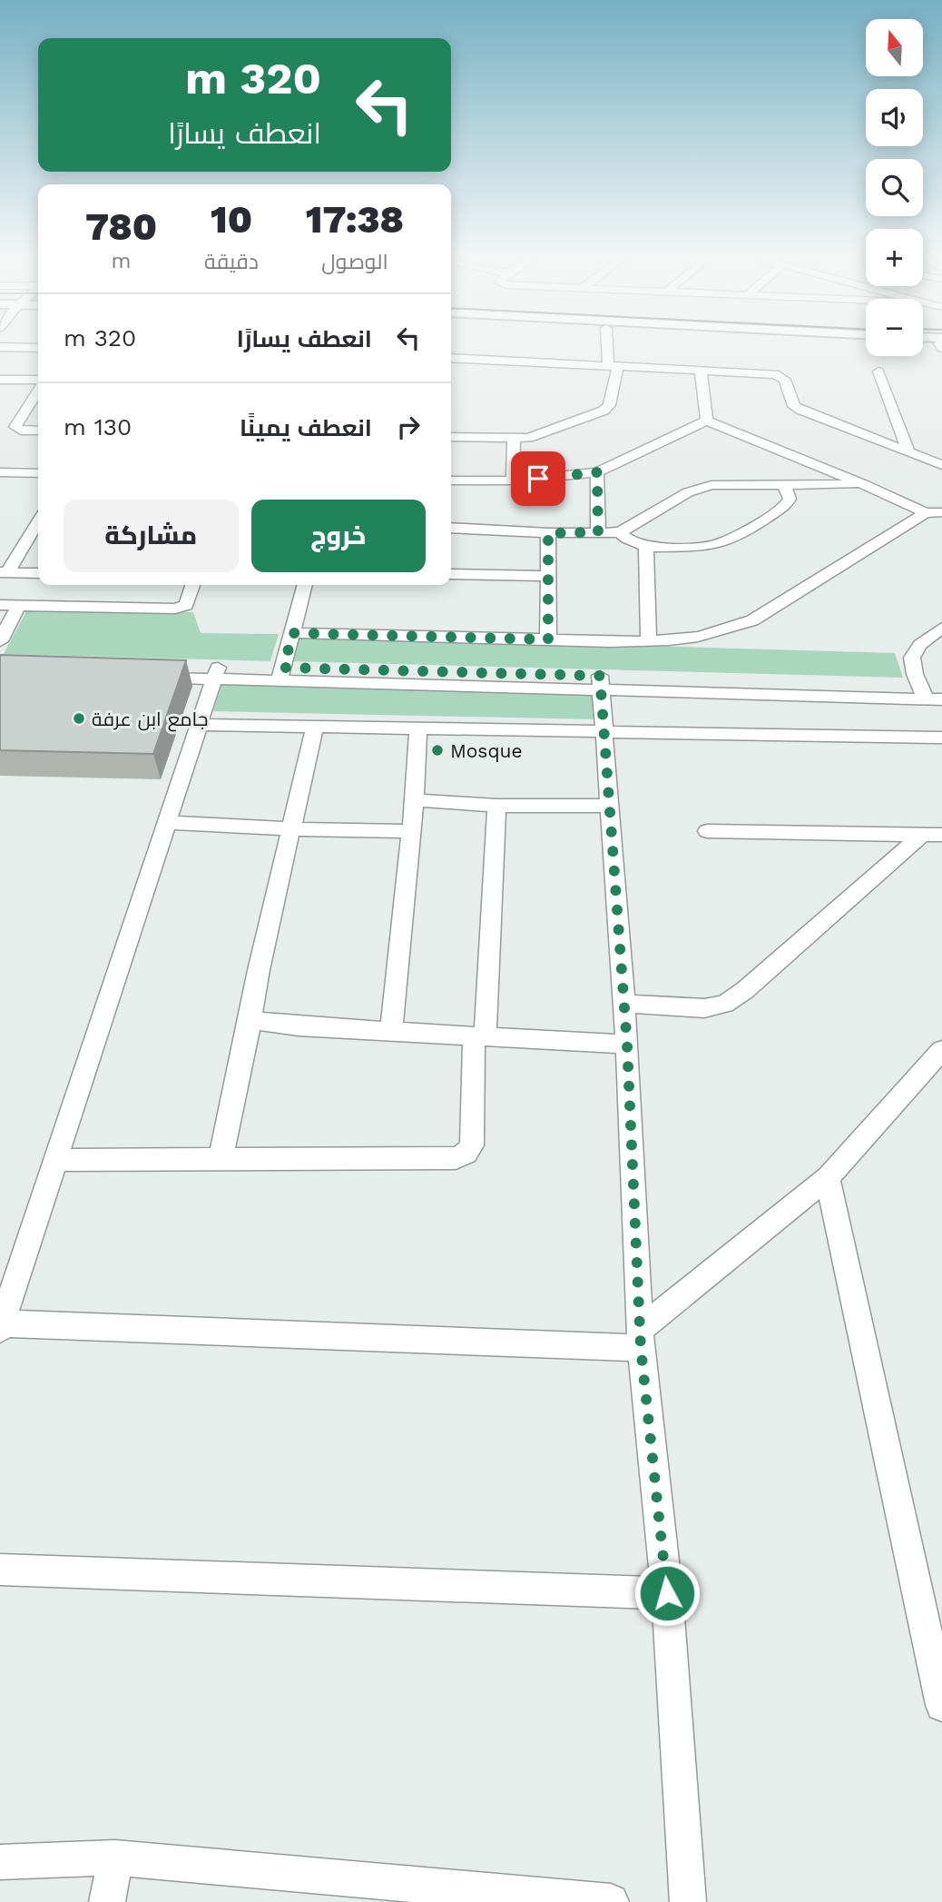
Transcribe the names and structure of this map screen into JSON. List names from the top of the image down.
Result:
{
  "places": ["جامع ابن عرفة", "Mosque"],
  "north": "top",
  "page": {
    "map_buttons": ["+", "−"],
    "turn": ["320 m", "انعطف يسارًا"],
    "eta": [
      "17:38",
      "الوصول",
      "10",
      "دقيقة",
      "780",
      "m"
    ],
    "list": [
      {
        "name": "انعطف يسارًا",
        "value": "320 m"
      },
      {
        "name": "انعطف يمينًا",
        "value": "130 m"
      }
    ],
    "buttons": ["خروج", "مشاركة"]
  }
}
